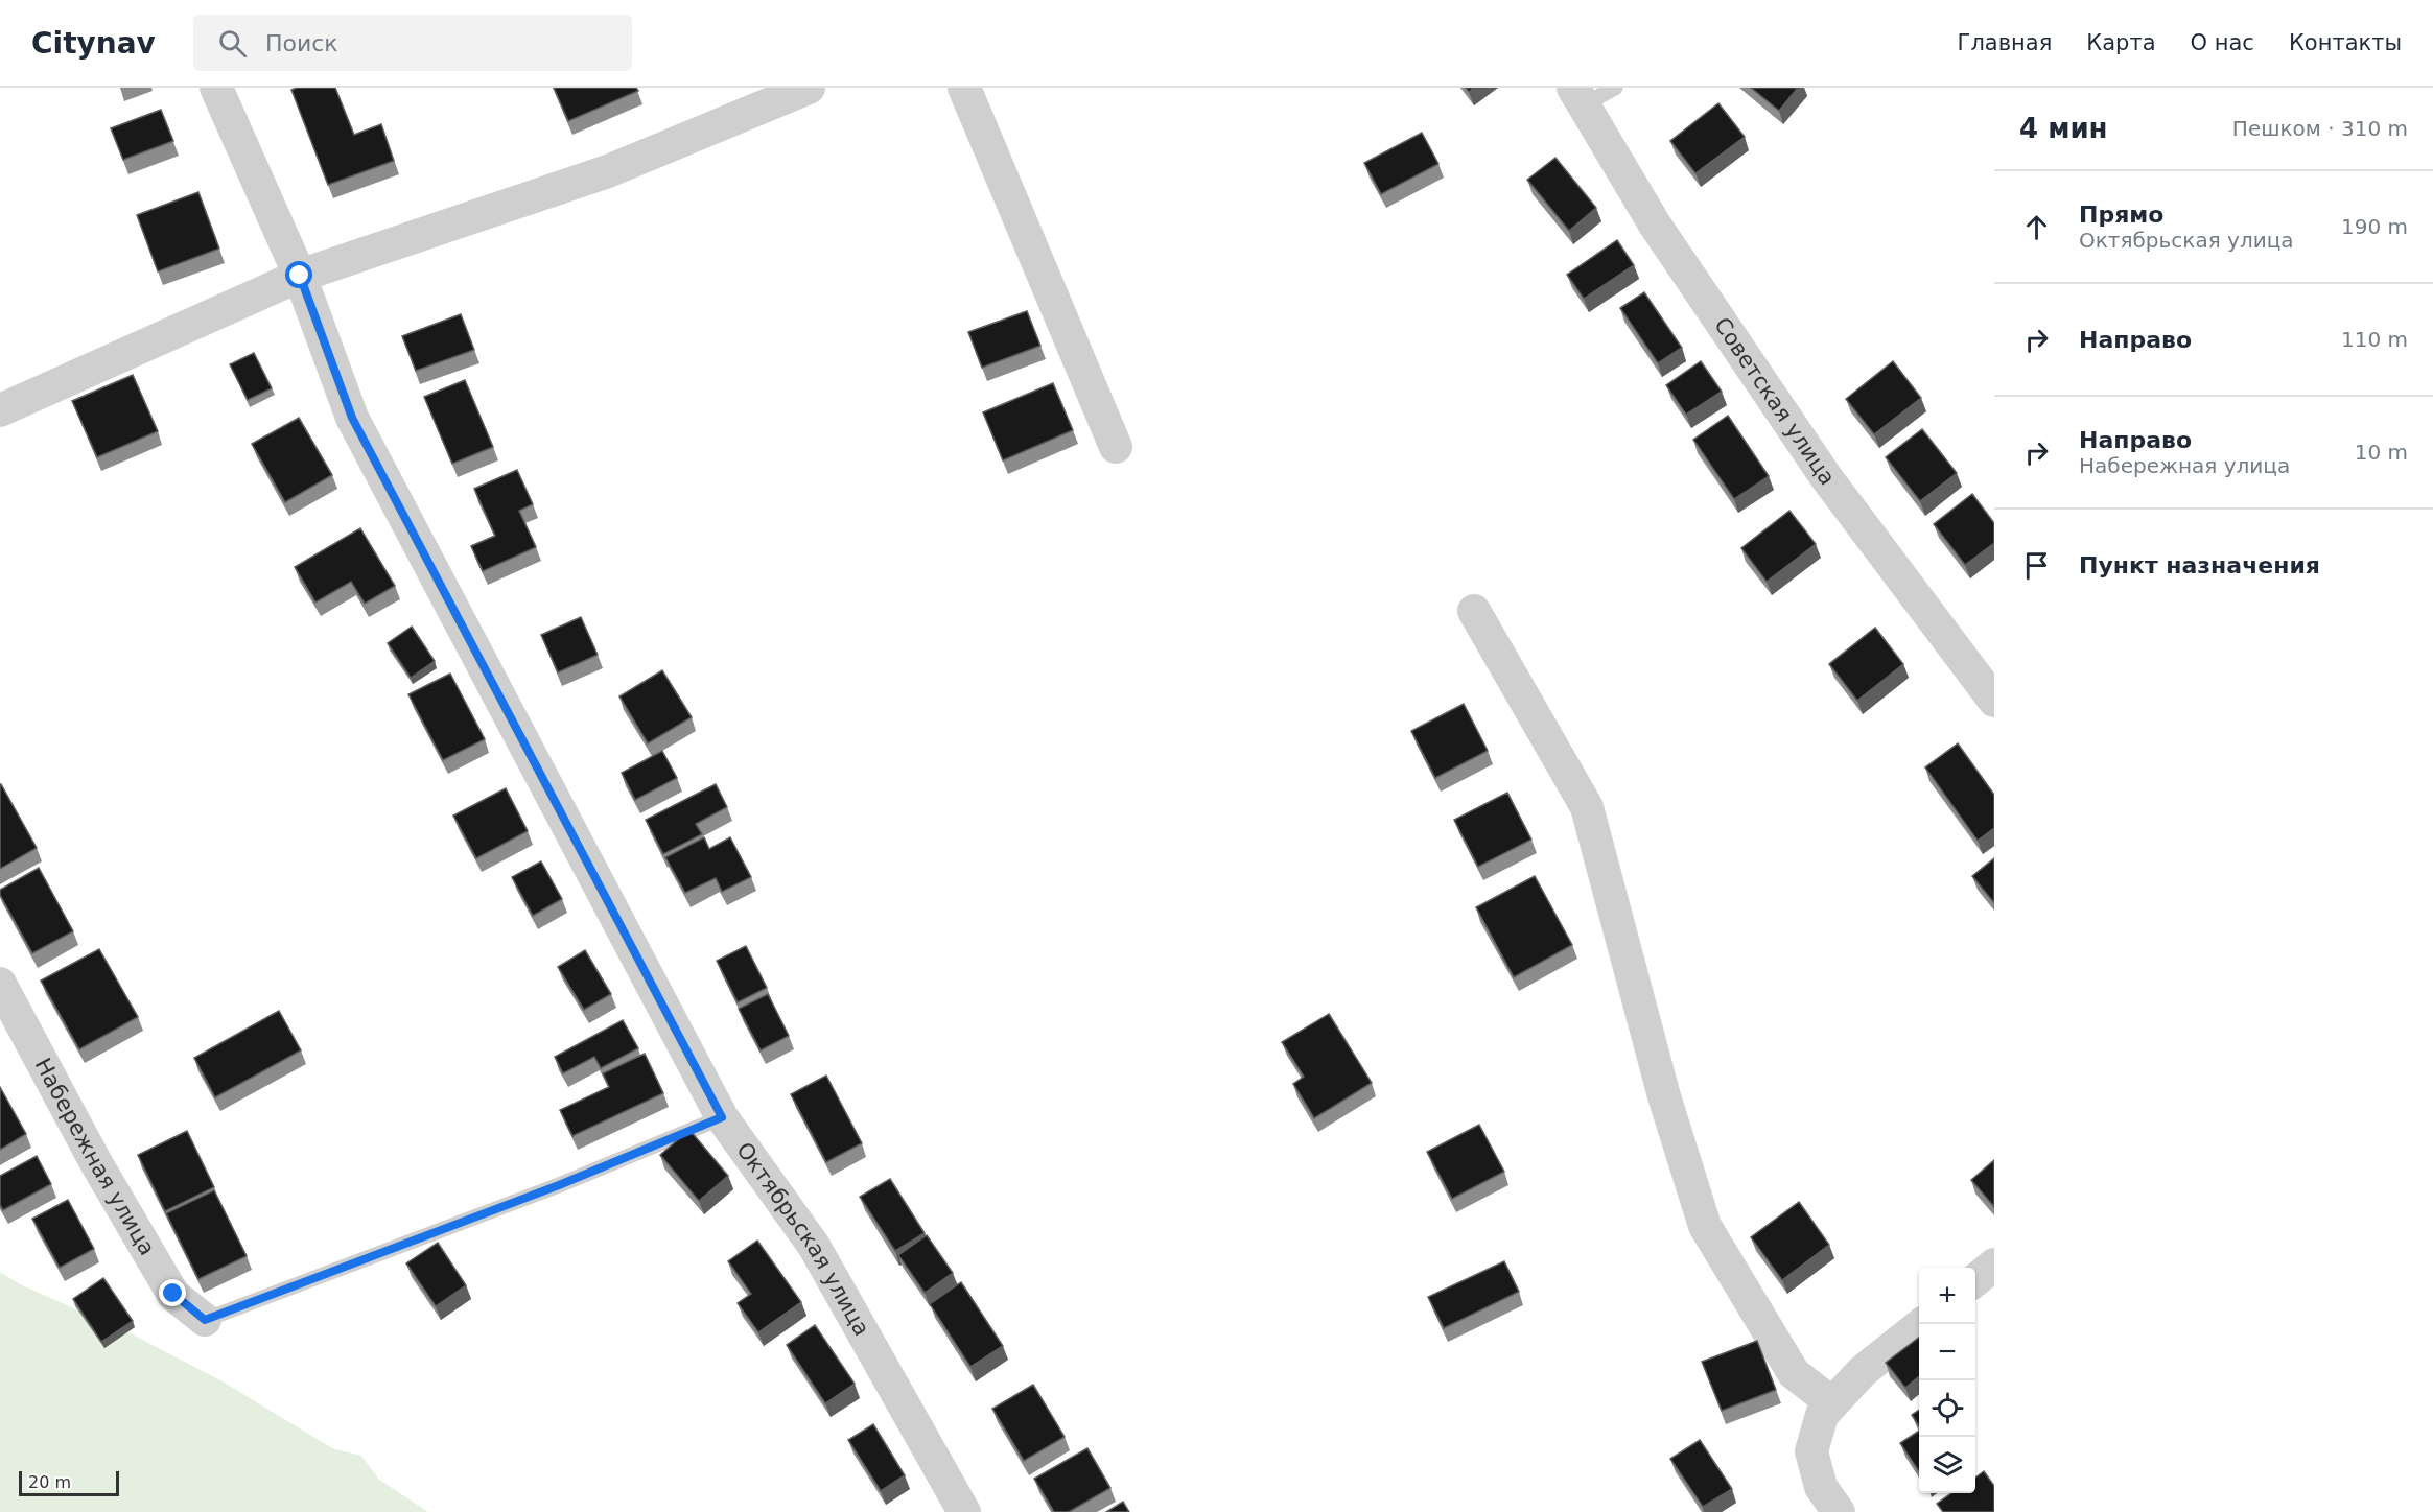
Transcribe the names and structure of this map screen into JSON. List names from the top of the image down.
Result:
{
  "streets": {
    "street": ["Советская улица", "Набережная улица", "Октябрьская улица"]
  },
  "scale_bar": "20 m",
  "page": {
    "header": "Citynav",
    "search": "Поиск",
    "nav": [
      "Главная",
      "Карта",
      "О нас",
      "Контакты"
    ],
    "heading": ["4 мин", "Пешком · 310 m"],
    "list": [
      ["Прямо", "Октябрьская улица", "190 m"],
      ["Направо", "110 m"],
      ["Направо", "Набережная улица", "10 m"],
      "Пункт назначения"
    ],
    "map_buttons": ["+", "−"],
    "scale": "20 m"
  }
}
